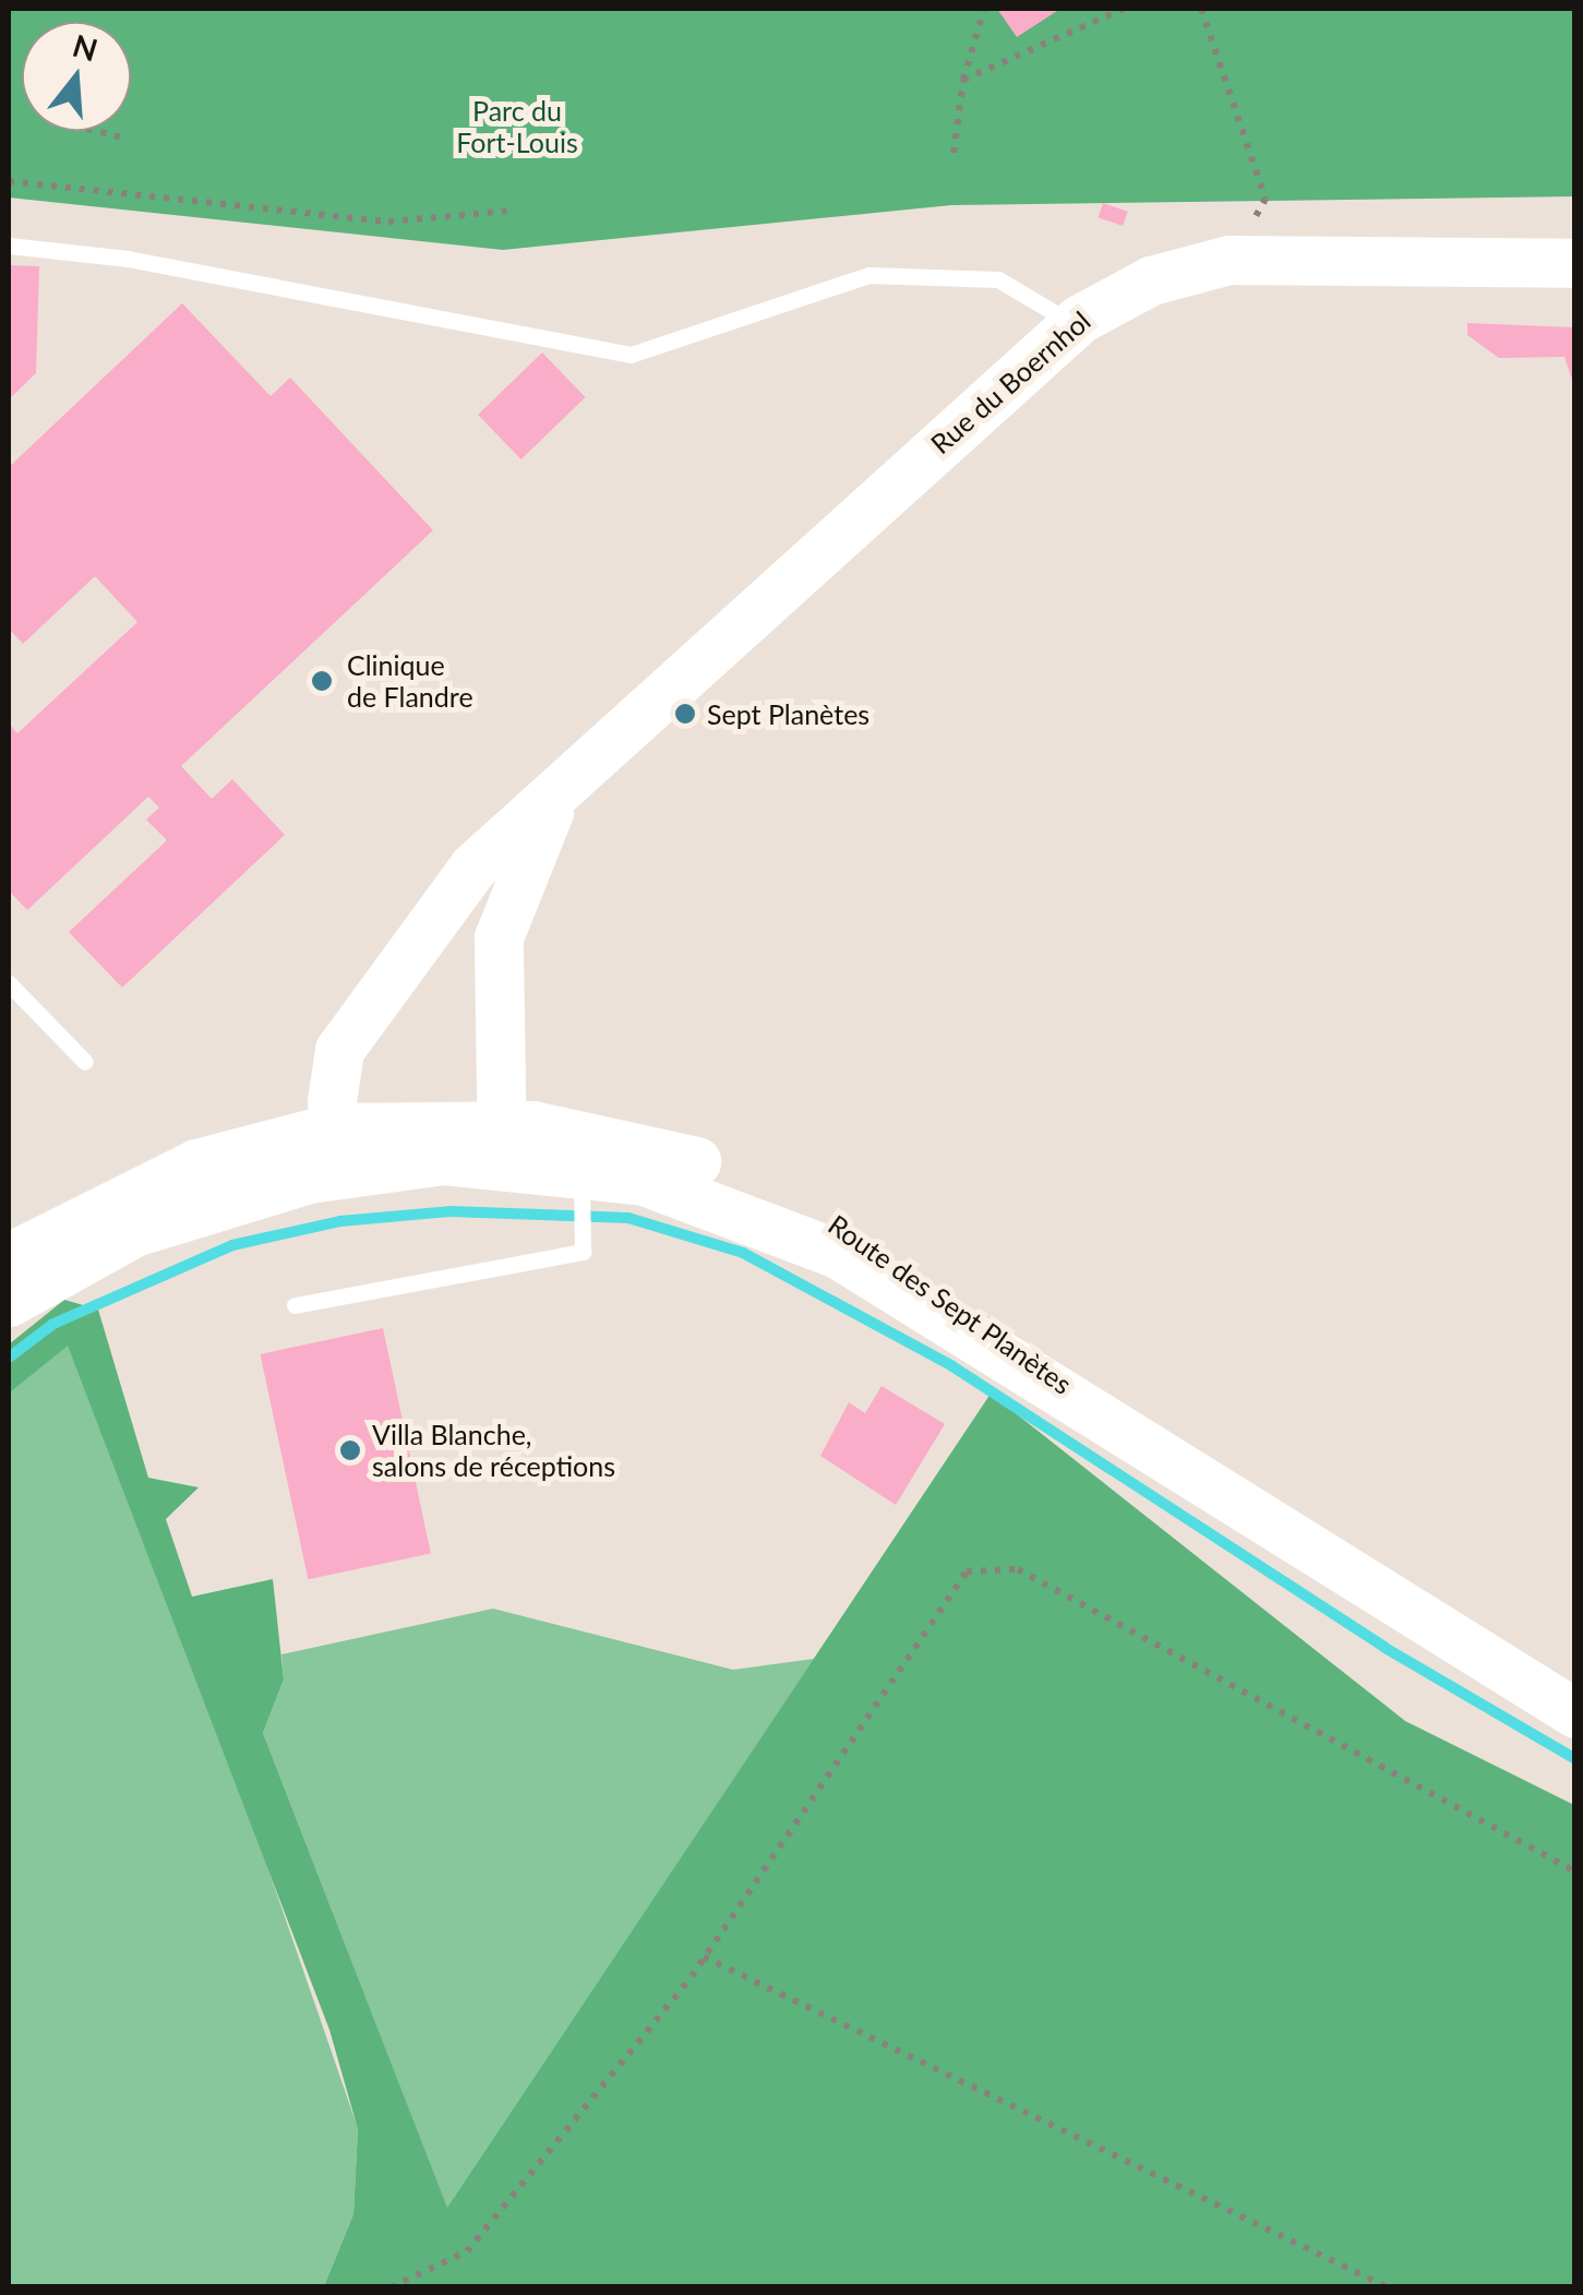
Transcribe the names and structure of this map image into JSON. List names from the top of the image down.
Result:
{
  "streets": {
    "main road": ["Rue du Boernhol", "Route des Sept Planètes"]
  },
  "crossings": [
    ["Rue du Boernhol", "Route des Sept Planètes"]
  ],
  "parks": ["Parc du Fort-Louis"],
  "places": ["Clinique de Flandre", "Sept Planètes", "Villa Blanche, salons de réceptions"],
  "north": "top"
}
